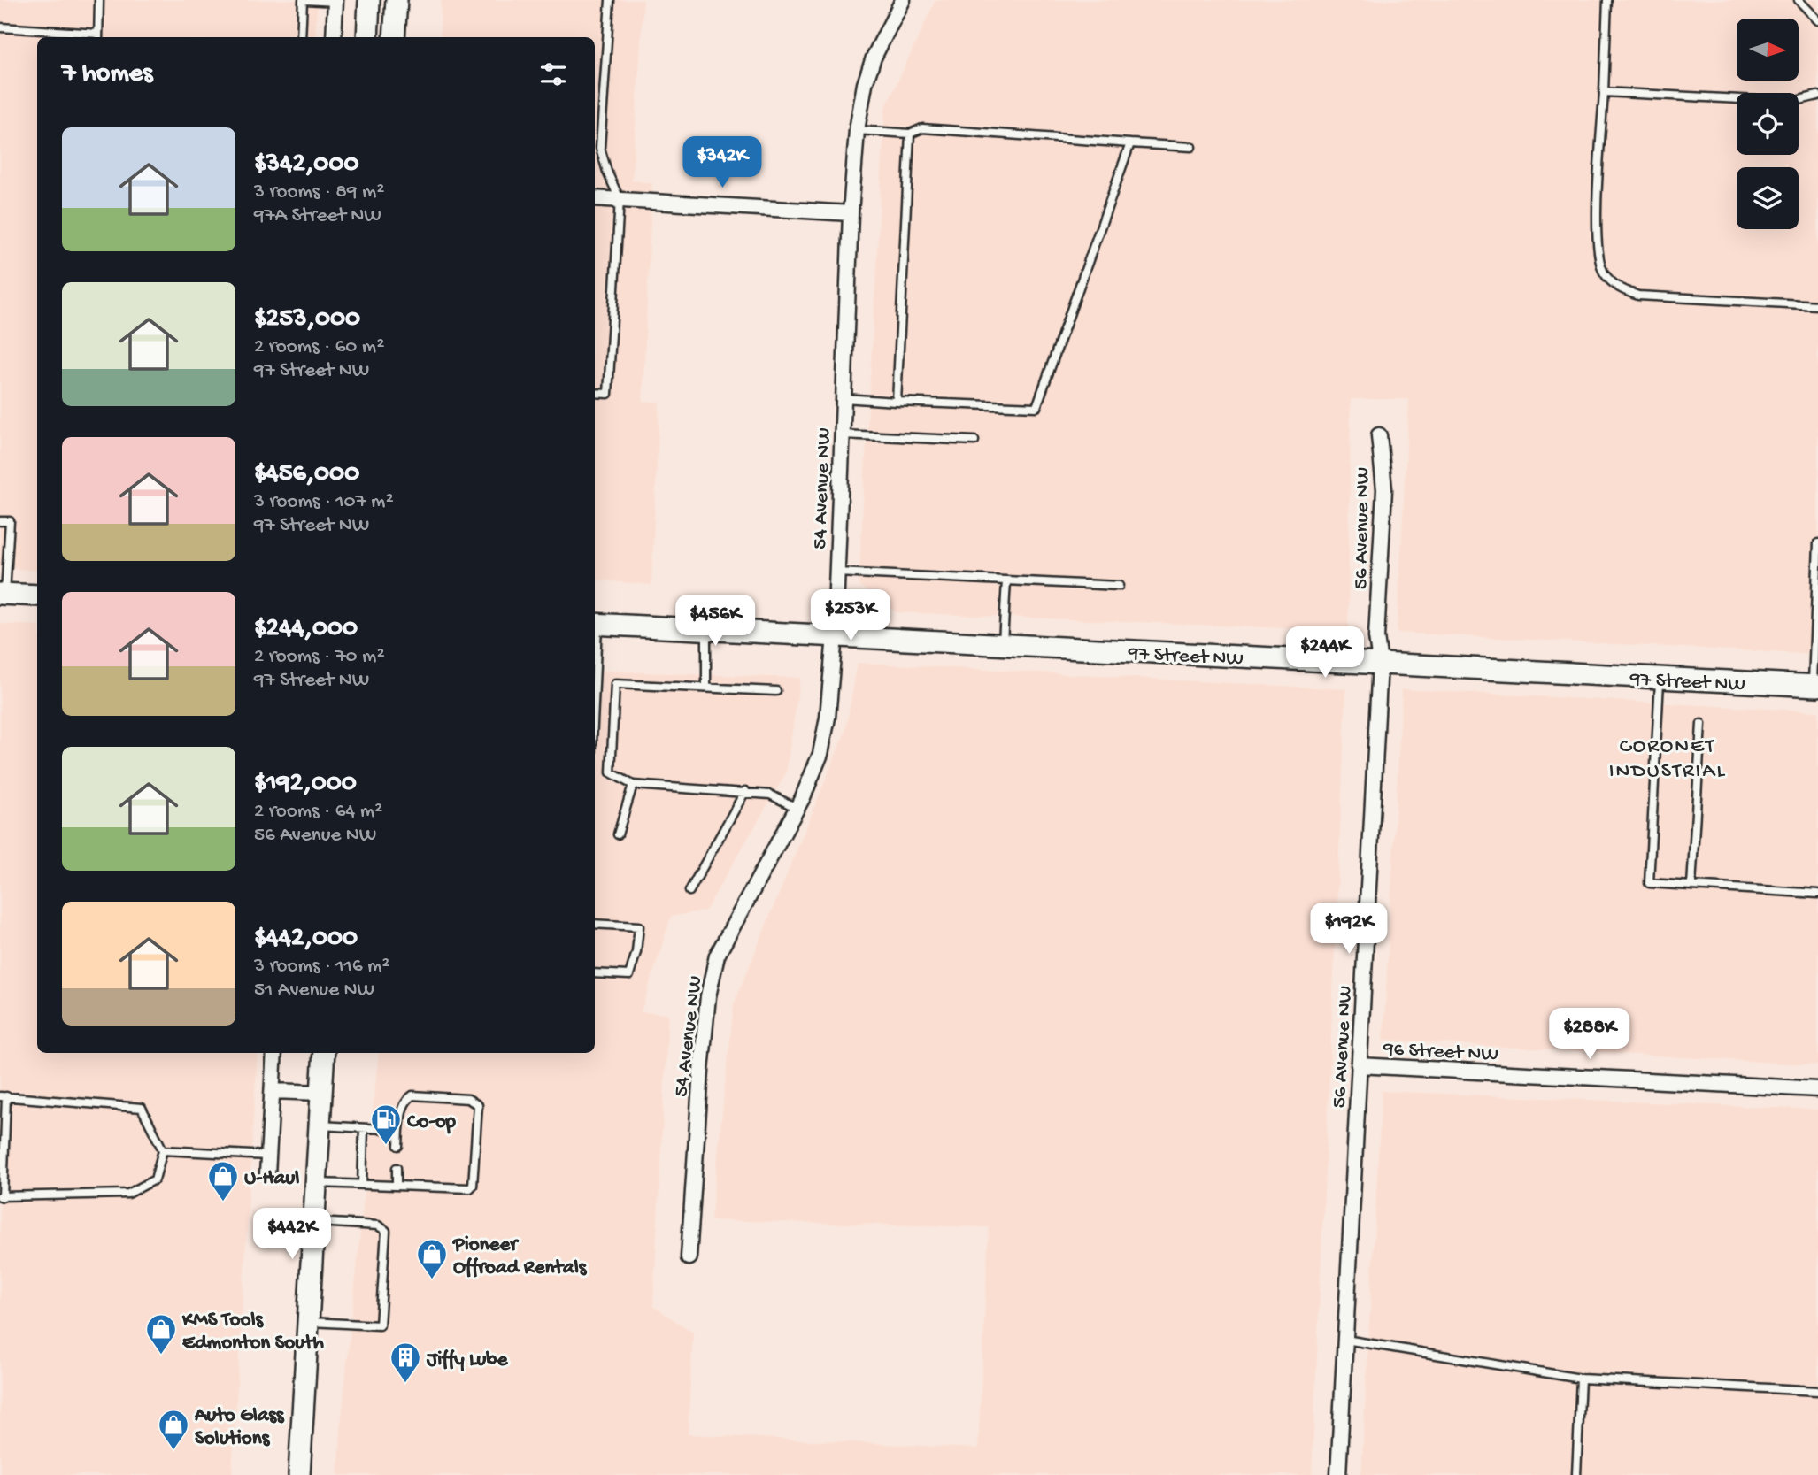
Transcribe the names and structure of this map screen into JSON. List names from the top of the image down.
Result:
{
  "streets": {
    "street": [
      "54 Avenue NW",
      "56 Avenue NW",
      "97 Street NW",
      "96 Street NW"
    ]
  },
  "crossings": [
    ["54 Avenue NW", "97 Street NW"],
    ["56 Avenue NW", "97 Street NW"],
    ["56 Avenue NW", "96 Street NW"]
  ],
  "districts": ["CORONET INDUSTRIAL"],
  "places": {
    "fuel station": ["Co-op"],
    "shop": [
      "U-Haul",
      "Pioneer Offroad Rentals",
      "KMS Tools Edmonton South",
      "Auto Glass Solutions"
    ],
    "building": ["Jiffy Lube"]
  },
  "north": "right",
  "page": {
    "heading": "7 homes",
    "list": [
      {
        "name": "$342,000",
        "note": "3 rooms · 89 m² · 97A Street NW"
      },
      {
        "name": "$253,000",
        "note": "2 rooms · 60 m² · 97 Street NW"
      },
      {
        "name": "$456,000",
        "note": "3 rooms · 107 m² · 97 Street NW"
      },
      {
        "name": "$244,000",
        "note": "2 rooms · 70 m² · 97 Street NW"
      },
      {
        "name": "$192,000",
        "note": "2 rooms · 64 m² · 56 Avenue NW"
      },
      {
        "name": "$442,000",
        "note": "3 rooms · 116 m² · 51 Avenue NW"
      }
    ],
    "price": [
      "$342K",
      "$253K",
      "$456K",
      "$244K",
      "$192K",
      "$288K",
      "$442K"
    ]
  }
}
